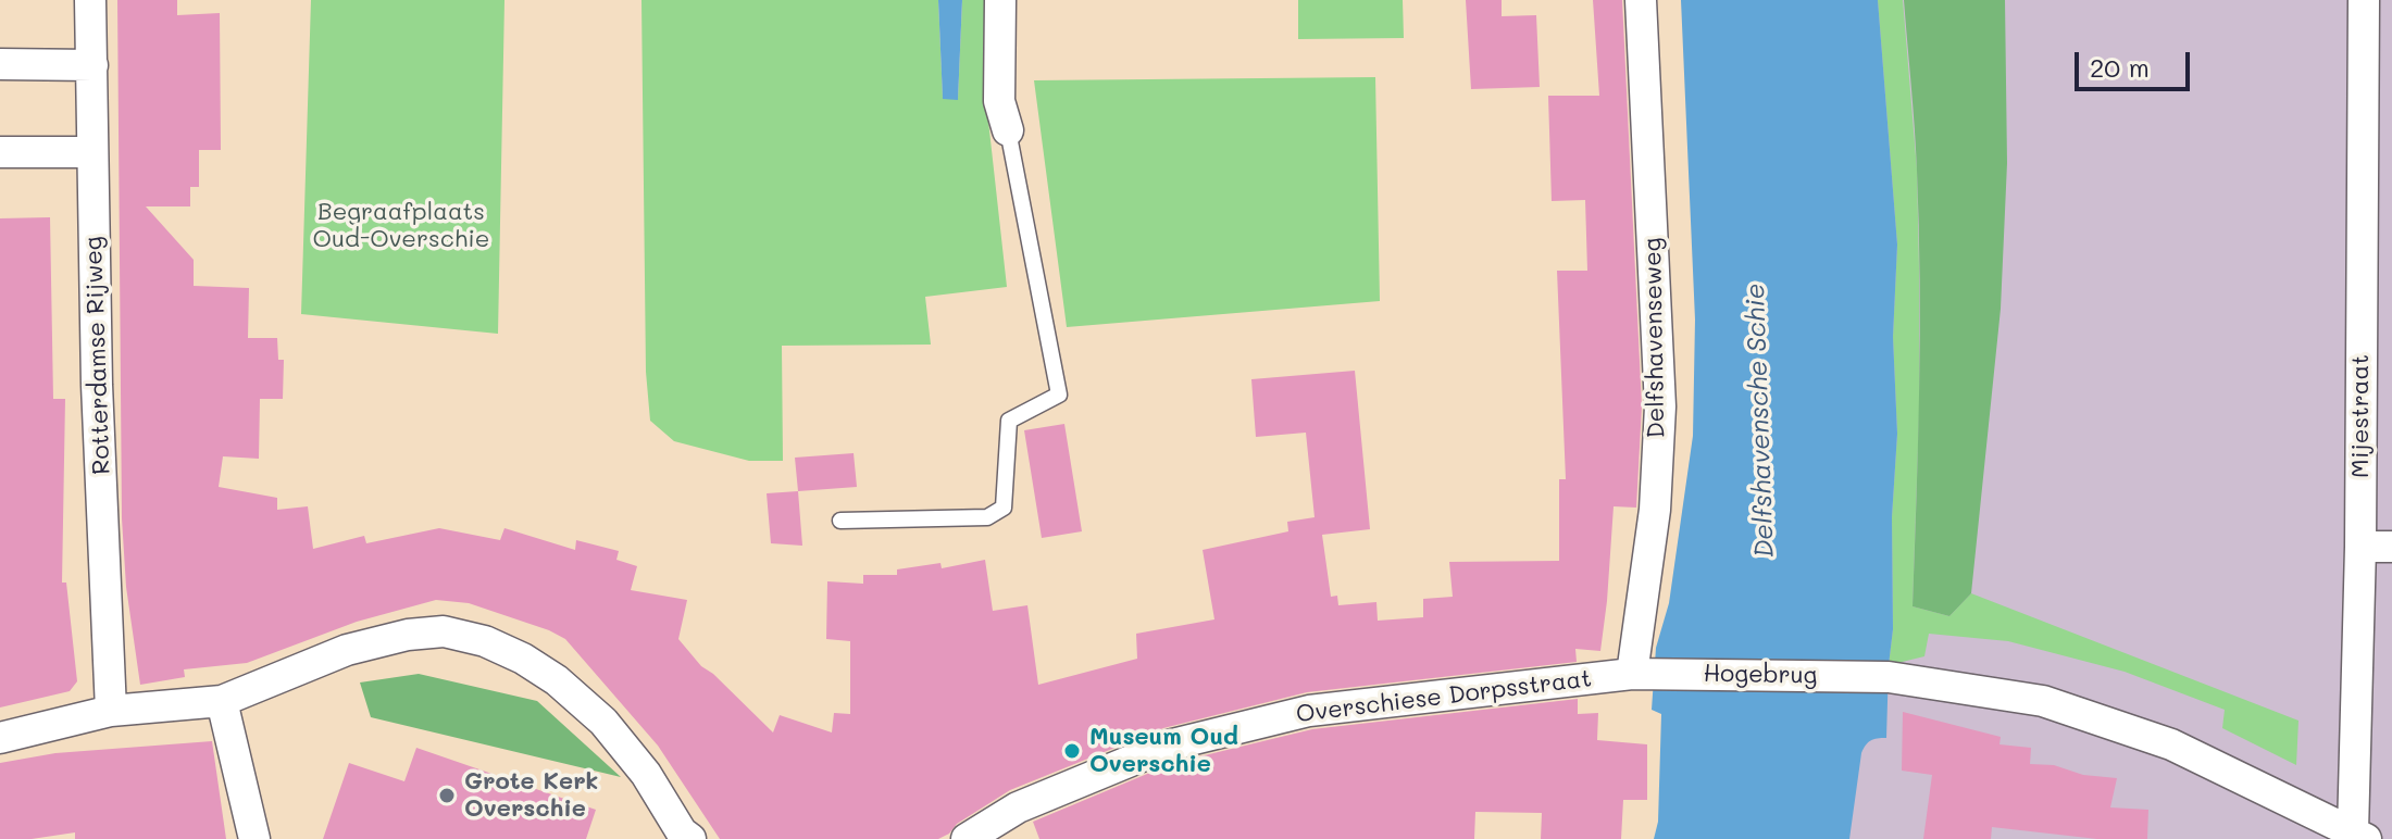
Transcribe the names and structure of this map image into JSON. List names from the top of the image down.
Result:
{
  "streets": {
    "street": [
      "Delfshavenseweg",
      "Rotterdamse Rijweg",
      "Mijestraat",
      "Hogebrug",
      "Overschiese Dorpsstraat"
    ]
  },
  "crossings": [
    ["Delfshavenseweg", "Hogebrug"],
    ["Delfshavenseweg", "Overschiese Dorpsstraat"],
    ["Mijestraat", "Hogebrug"],
    ["Hogebrug", "Overschiese Dorpsstraat"]
  ],
  "water": ["Delfshavensche Schie"],
  "parks": ["Begraafplaats Oud-Overschie"],
  "places": ["Museum Oud Overschie", "Grote Kerk Overschie"],
  "scale_bar": "20 m"
}
